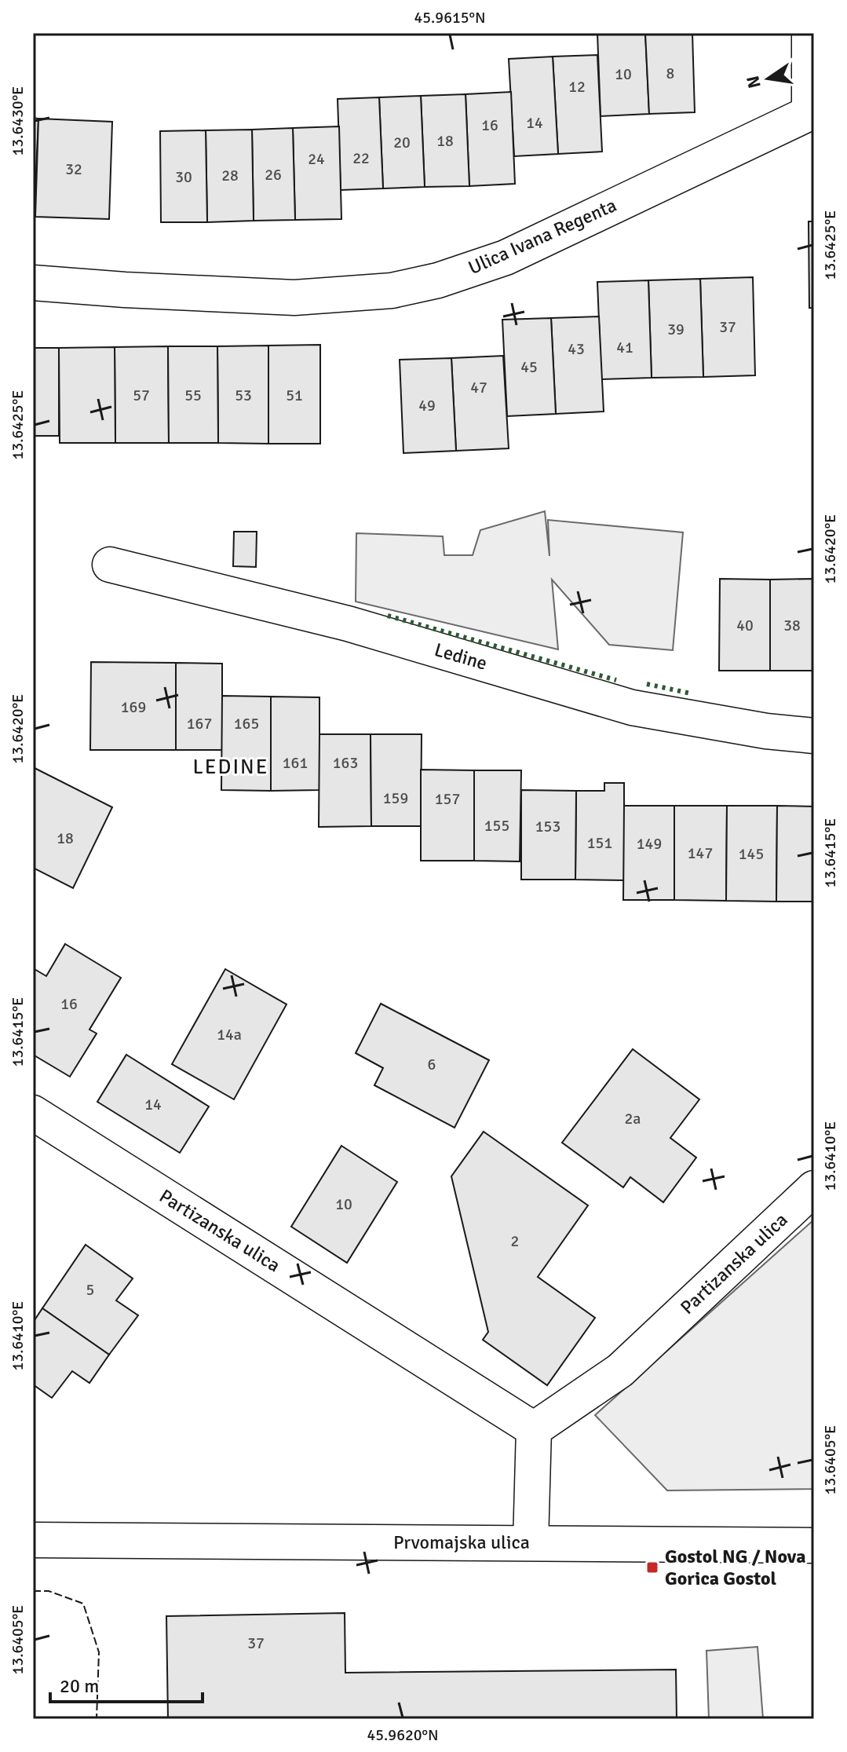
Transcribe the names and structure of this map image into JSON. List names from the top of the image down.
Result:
{
  "streets": {
    "street": [
      "Ulica Ivana Regenta",
      "Ledine",
      "Partizanska ulica",
      "Prvomajska ulica"
    ]
  },
  "districts": ["LEDINE"],
  "places": {
    "transit": ["Gostol NG / Nova Gorica Gostol"]
  },
  "house_numbers": [
    "8",
    "10",
    "12",
    "14",
    "16",
    "18",
    "20",
    "22",
    "24",
    "32",
    "26",
    "28",
    "30",
    "37",
    "39",
    "41",
    "43",
    "45",
    "47",
    "57",
    "55",
    "53",
    "51",
    "49",
    "40",
    "38",
    "169",
    "167",
    "165",
    "161",
    "163",
    "159",
    "157",
    "155",
    "153",
    "18",
    "151",
    "149",
    "147",
    "145",
    "16",
    "14a",
    "6",
    "14",
    "2a",
    "10",
    "2",
    "5",
    "37"
  ],
  "scale_bar": "20 m",
  "north": "left",
  "coordinates": [
    "45.9615°N",
    "13.6430°E",
    "13.6425°E",
    "13.6420°E",
    "13.6415°E",
    "13.6410°E",
    "13.6405°E",
    "45.9620°N"
  ]
}
